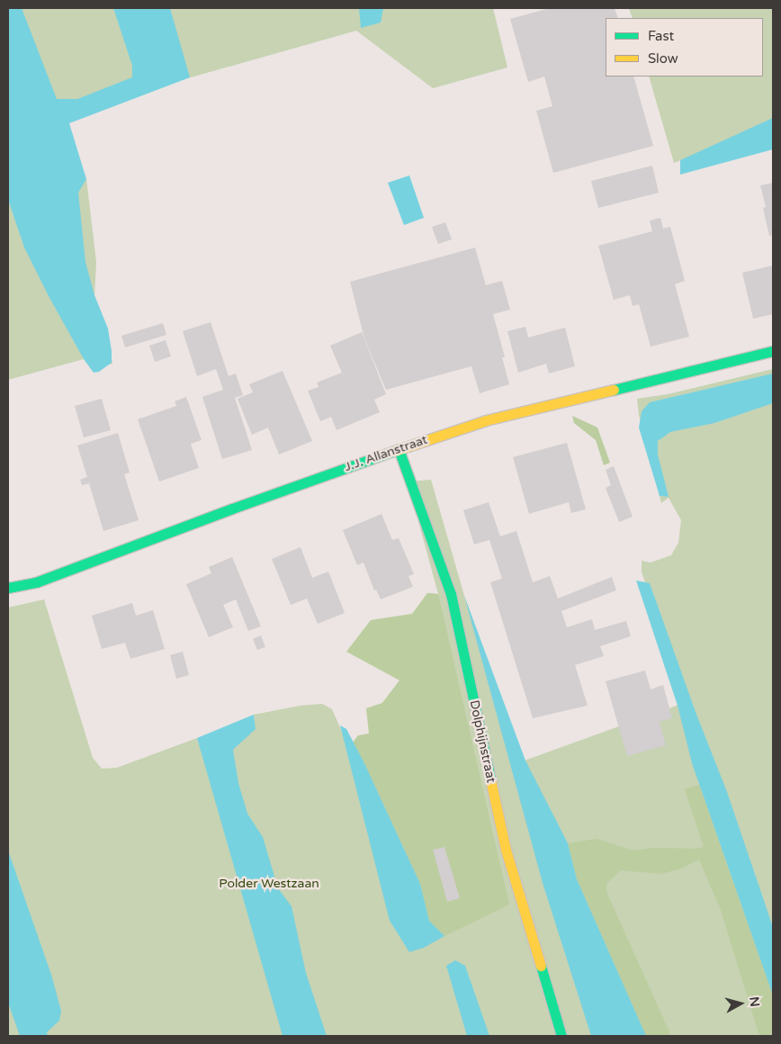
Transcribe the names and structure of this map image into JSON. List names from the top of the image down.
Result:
{
  "streets": {
    "street": ["J.J. Allanstraat", "Dolphijnstraat"]
  },
  "crossings": [
    ["J.J. Allanstraat", "Dolphijnstraat"]
  ],
  "parks": ["Polder Westzaan"],
  "legend": ["Fast", "Slow"],
  "north": "right"
}
